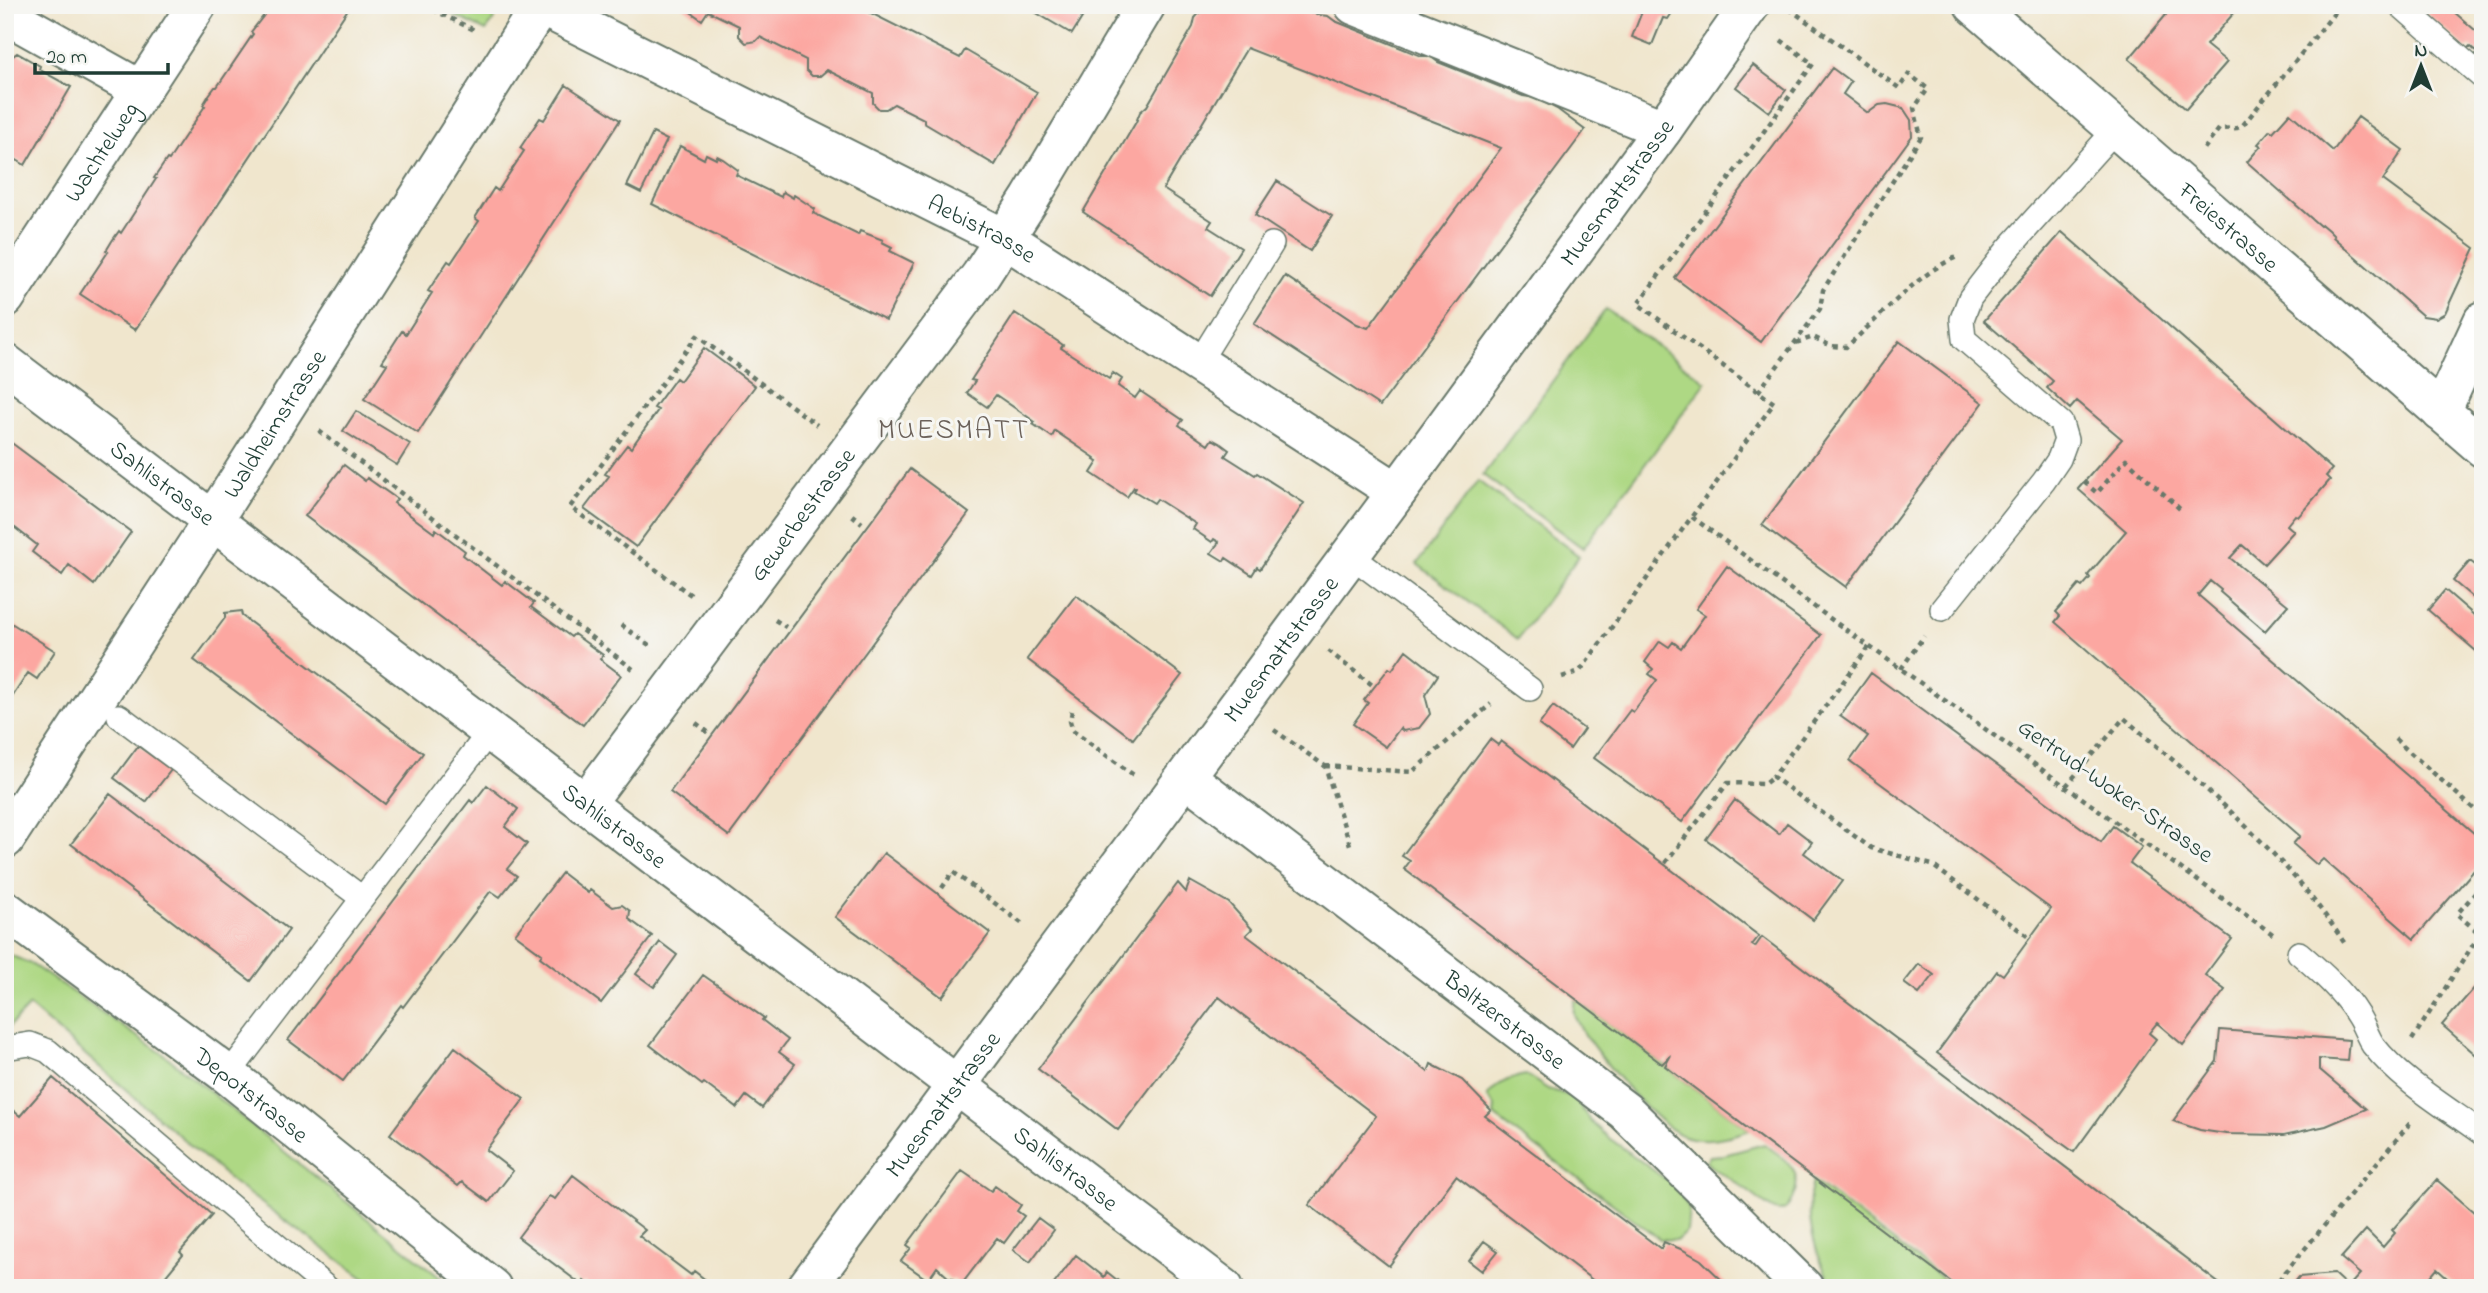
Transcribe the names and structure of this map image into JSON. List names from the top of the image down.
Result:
{
  "streets": {
    "street": [
      "Wachtelweg",
      "Muesmattstrasse",
      "Freiestrasse",
      "Aebistrasse",
      "Waldheimstrasse",
      "Sahlistrasse",
      "Gewerbestrasse",
      "Baltzerstrasse",
      "Depotstrasse"
    ],
    "path": ["Gertrud-Woker-Strasse"]
  },
  "crossings": [
    ["Muesmattstrasse", "Aebistrasse"],
    ["Muesmattstrasse", "Sahlistrasse"],
    ["Muesmattstrasse", "Baltzerstrasse"],
    ["Aebistrasse", "Waldheimstrasse"],
    ["Aebistrasse", "Gewerbestrasse"],
    ["Waldheimstrasse", "Sahlistrasse"],
    ["Sahlistrasse", "Gewerbestrasse"]
  ],
  "districts": ["MUESMATT"],
  "scale_bar": "20 m",
  "north": "top"
}
